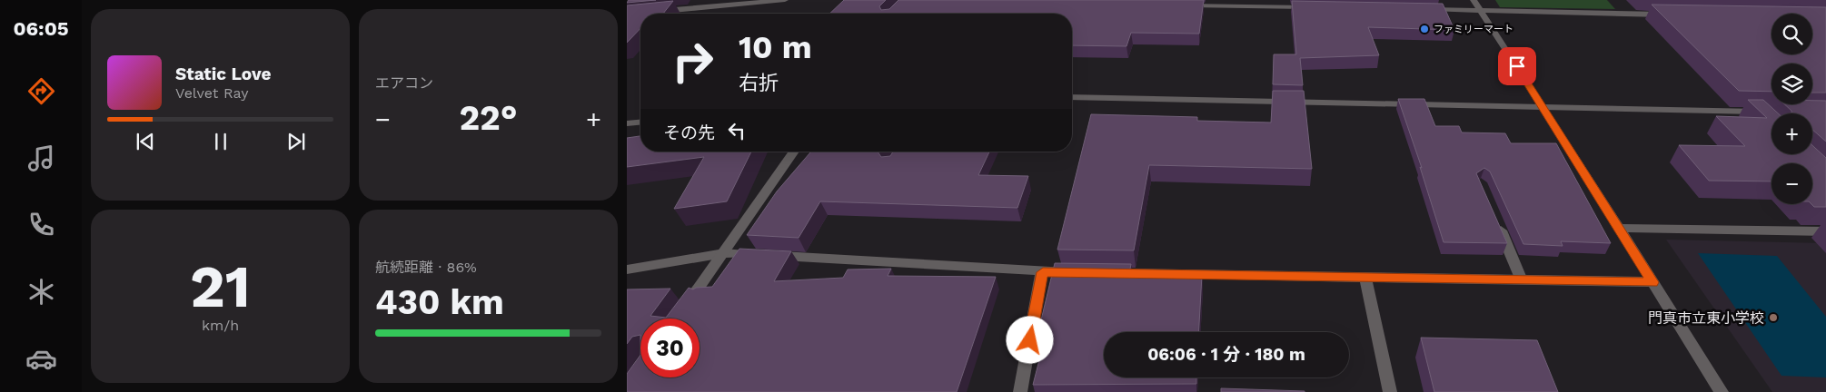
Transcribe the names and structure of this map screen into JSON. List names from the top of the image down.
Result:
{
  "places": ["ファミリーマート", "門真市立東小学校"],
  "page": {
    "tabs": "06:05",
    "tile": [
      "エアコン",
      ["21", "km/h"],
      ["航続距離 · 86%", "430 km"]
    ],
    "map_buttons": ["+", "−"],
    "turn": ["10 m", "右折"],
    "song": ["Static Love", "Velvet Ray"],
    "heat": ["−", "22°", "+"],
    "then": "その先",
    "limit": "30",
    "trip": "06:06 · 1 分 · 180 m"
  }
}
